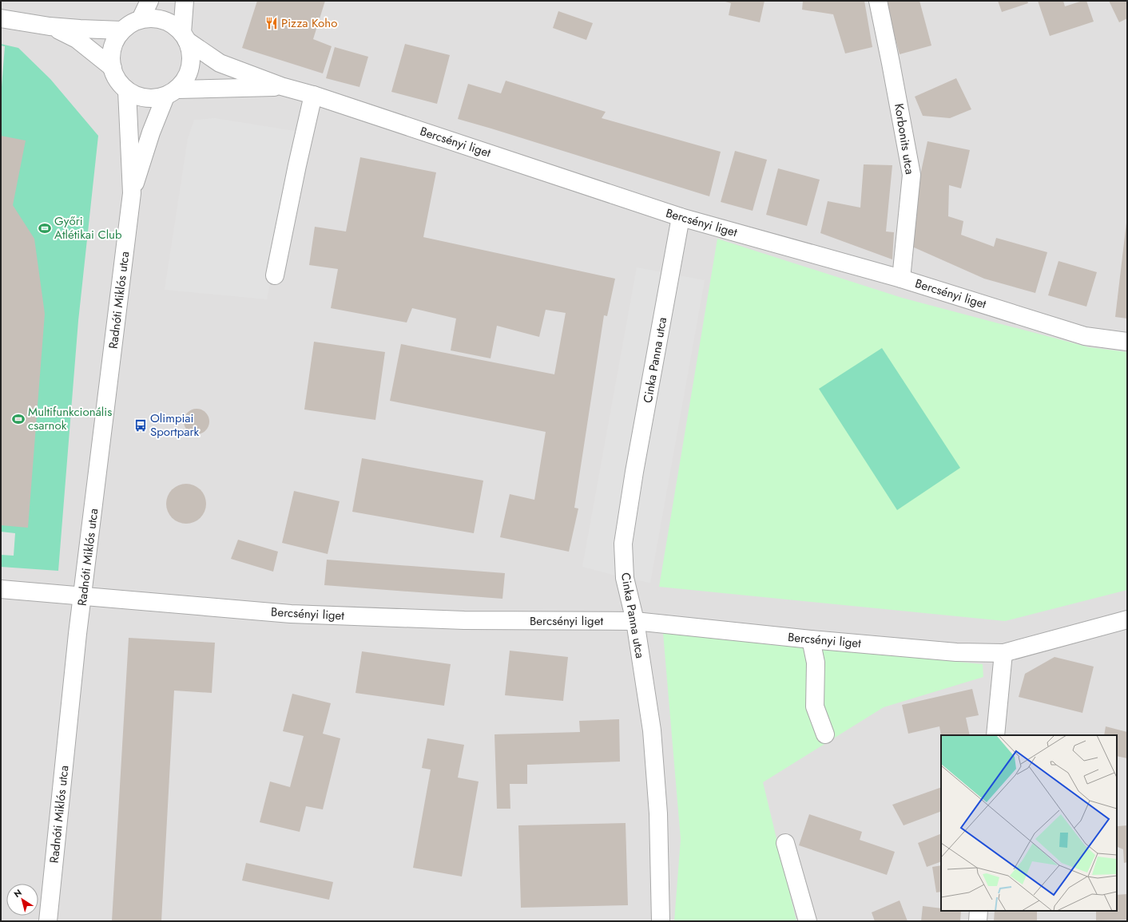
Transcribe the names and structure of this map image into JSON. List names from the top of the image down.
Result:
{
  "streets": {
    "street": [
      "Korbonits utca",
      "Bercsényi liget",
      "Radnóti Miklós utca",
      "Cinka Panna utca"
    ]
  },
  "crossings": [
    ["Korbonits utca", "Bercsényi liget"],
    ["Bercsényi liget", "Radnóti Miklós utca"],
    ["Bercsényi liget", "Cinka Panna utca"]
  ],
  "places": {
    "restaurant": ["Pizza Koho"],
    "sports": ["Győri Atlétikai Club", "Multifunkcionális csarnok"],
    "bus stop": ["Olimpiai Sportpark"]
  },
  "north": "top left"
}
